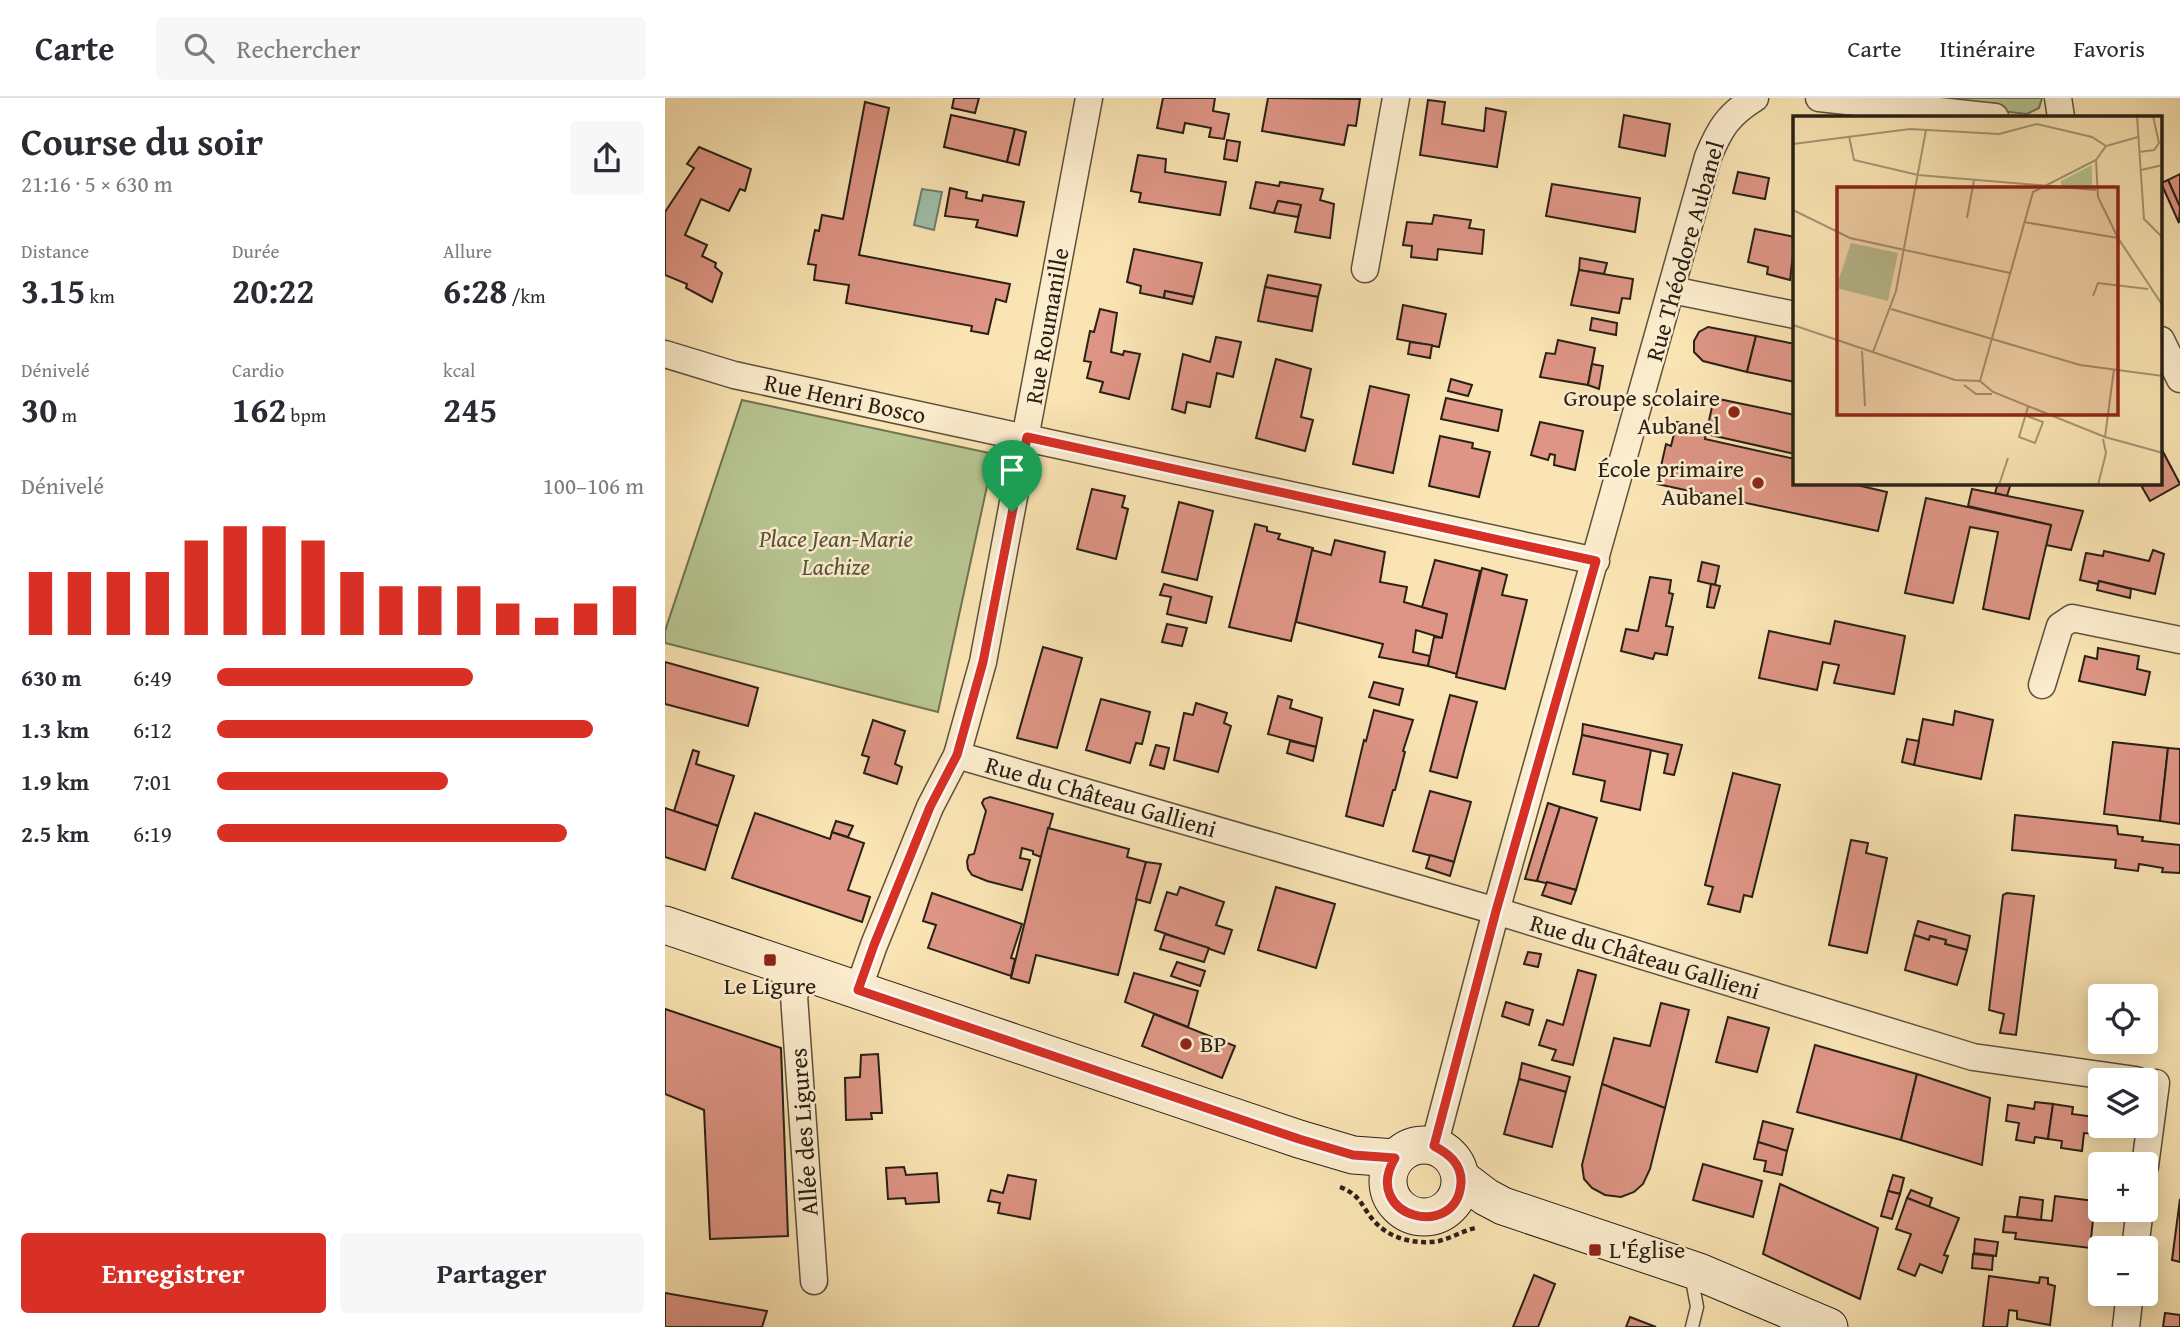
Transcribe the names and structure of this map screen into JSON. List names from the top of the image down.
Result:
{
  "streets": {
    "street": [
      "Rue Théodore Aubanel",
      "Rue Roumanille",
      "Rue Henri Bosco",
      "Rue du Château Gallieni",
      "Allée des Ligures"
    ]
  },
  "crossings": [
    ["Rue Théodore Aubanel", "Rue Henri Bosco"],
    ["Rue Théodore Aubanel", "Rue du Château Gallieni"],
    ["Rue Roumanille", "Rue Henri Bosco"],
    ["Rue Roumanille", "Rue du Château Gallieni"]
  ],
  "parks": ["Place Jean-Marie Lachize"],
  "places": {
    "other": ["Groupe scolaire Aubanel", "École primaire Aubanel", "BP"],
    "transit": ["Le Ligure", "L'Église"]
  },
  "page": {
    "header": "Carte",
    "search": "Rechercher",
    "nav": ["Carte", "Itinéraire", "Favoris"],
    "heading": ["Course du soir", "21:16 · 5 × 630 m"],
    "stats": [
      ["Distance", "3.15 km"],
      ["Durée", "20:22"],
      ["Allure", "6:28 /km"],
      ["Dénivelé", "30 m"],
      ["Cardio", "162 bpm"],
      ["kcal", "245"]
    ],
    "chart": ["Dénivelé", "100–106 m"],
    "list": [
      {
        "name": "630 m",
        "note": "6:49"
      },
      {
        "name": "1.3 km",
        "note": "6:12"
      },
      {
        "name": "1.9 km",
        "note": "7:01"
      },
      {
        "name": "2.5 km",
        "note": "6:19"
      }
    ],
    "map_buttons": ["+", "−"],
    "buttons": ["Enregistrer", "Partager"]
  }
}
